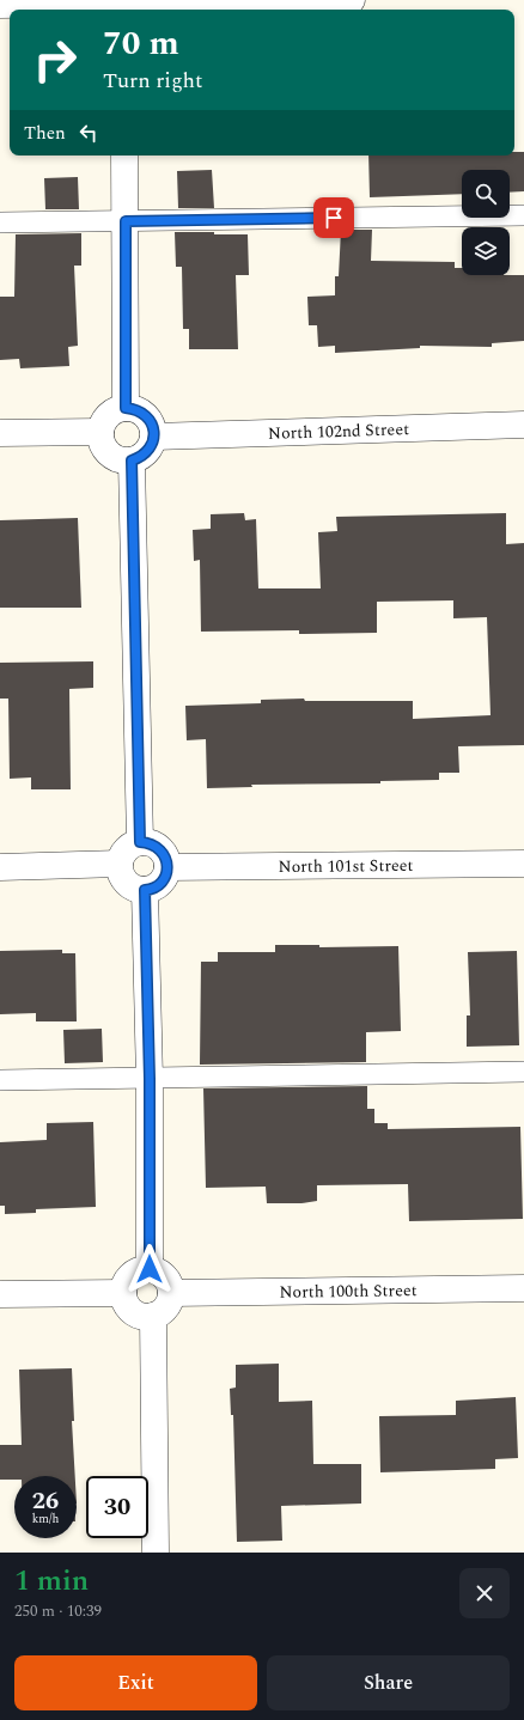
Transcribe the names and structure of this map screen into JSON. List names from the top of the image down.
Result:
{
  "streets": {
    "street": ["North 102nd Street", "North 101st Street", "North 100th Street"]
  },
  "page": {
    "turn": ["70 m", "Turn right"],
    "then": "Then",
    "speed": "26 km/h",
    "limit": "30",
    "heading": ["1 min", "250 m · 10:39"],
    "buttons": ["Exit", "Share"]
  }
}
